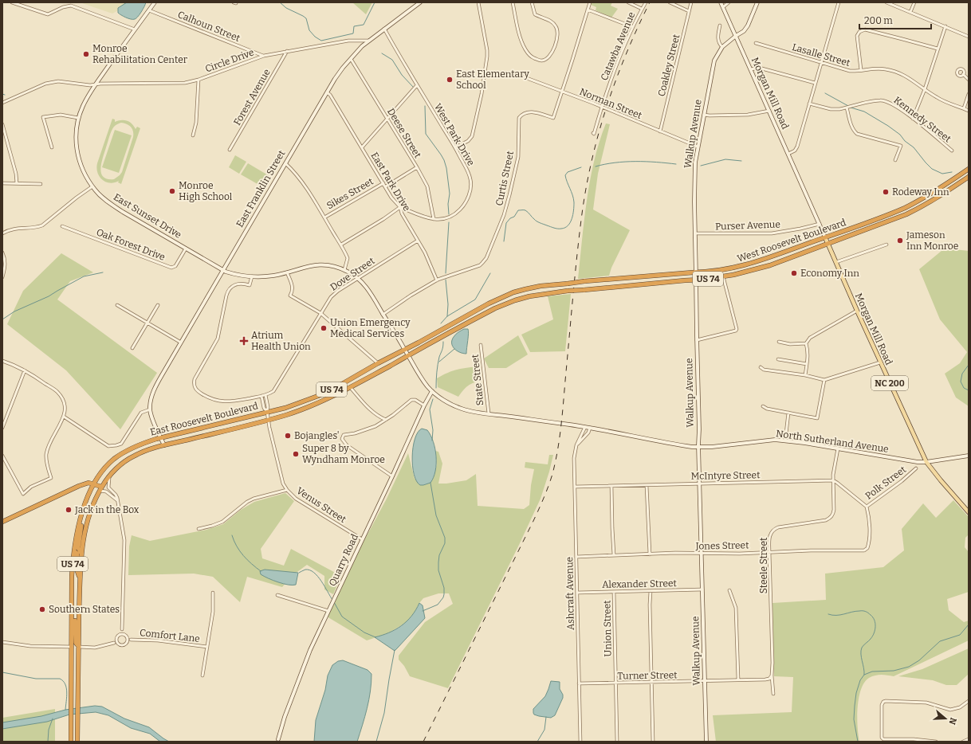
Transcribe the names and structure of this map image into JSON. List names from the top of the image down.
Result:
{
  "streets": {
    "highway": ["West Roosevelt Boulevard", "US 74", "East Roosevelt Boulevard"],
    "main road": ["Morgan Mill Road", "NC 200"],
    "street": [
      "Calhoun Street",
      "Catawba Avenue",
      "Lasalle Street",
      "Circle Drive",
      "Coakley Street",
      "Forest Avenue",
      "Norman Street",
      "Kennedy Street",
      "Deese Street",
      "Walkup Avenue",
      "West Park Drive",
      "Curtis Street",
      "East Park Drive",
      "East Franklin Street",
      "Sikes Street",
      "East Sunset Drive",
      "Purser Avenue",
      "Oak Forest Drive",
      "Dove Street",
      "State Street",
      "North Sutherland Avenue",
      "McIntyre Street",
      "Polk Street",
      "Venus Street",
      "Jones Street",
      "Quarry Road",
      "Steele Street",
      "Alexander Street",
      "Ashcraft Avenue",
      "Union Street",
      "Comfort Lane",
      "Turner Street"
    ]
  },
  "crossings": [
    ["Calhoun Street", "Circle Drive"],
    ["Calhoun Street", "East Sunset Drive"],
    ["Catawba Avenue", "Norman Street"],
    ["Circle Drive", "Forest Avenue"],
    ["Circle Drive", "East Franklin Street"],
    ["Circle Drive", "East Sunset Drive"],
    ["Coakley Street", "Norman Street"],
    ["Morgan Mill Road", "Walkup Avenue"],
    ["Morgan Mill Road", "Purser Avenue"],
    ["Morgan Mill Road", "West Roosevelt Boulevard"],
    ["Morgan Mill Road", "North Sutherland Avenue"],
    ["Norman Street", "Walkup Avenue"],
    ["Norman Street", "Curtis Street"],
    ["Deese Street", "West Park Drive"],
    ["Deese Street", "East Franklin Street"],
    ["Deese Street", "Sikes Street"],
    ["Walkup Avenue", "Purser Avenue"],
    ["Walkup Avenue", "West Roosevelt Boulevard"],
    ["Walkup Avenue", "North Sutherland Avenue"],
    ["Walkup Avenue", "McIntyre Street"],
    ["Walkup Avenue", "Jones Street"],
    ["Walkup Avenue", "Alexander Street"],
    ["Walkup Avenue", "Turner Street"],
    ["West Park Drive", "East Park Drive"],
    ["West Park Drive", "East Franklin Street"],
    ["Curtis Street", "East Park Drive"],
    ["Curtis Street", "East Sunset Drive"],
    ["East Park Drive", "East Franklin Street"],
    ["East Park Drive", "Sikes Street"],
    ["East Park Drive", "Dove Street"],
    ["East Franklin Street", "East Sunset Drive"],
    ["East Sunset Drive", "Oak Forest Drive"],
    ["East Sunset Drive", "Dove Street"],
    ["East Sunset Drive", "East Roosevelt Boulevard"],
    ["East Sunset Drive", "North Sutherland Avenue"],
    ["East Sunset Drive", "Quarry Road"],
    ["West Roosevelt Boulevard", "East Roosevelt Boulevard"],
    ["State Street", "North Sutherland Avenue"],
    ["East Roosevelt Boulevard", "Venus Street"],
    ["East Roosevelt Boulevard", "Comfort Lane"],
    ["North Sutherland Avenue", "Quarry Road"],
    ["North Sutherland Avenue", "Steele Street"],
    ["North Sutherland Avenue", "Ashcraft Avenue"],
    ["McIntyre Street", "Steele Street"],
    ["McIntyre Street", "Ashcraft Avenue"],
    ["Polk Street", "Jones Street"],
    ["Venus Street", "Quarry Road"],
    ["Jones Street", "Steele Street"],
    ["Jones Street", "Ashcraft Avenue"],
    ["Steele Street", "Turner Street"],
    ["Alexander Street", "Ashcraft Avenue"],
    ["Alexander Street", "Union Street"],
    ["Ashcraft Avenue", "Turner Street"],
    ["Union Street", "Turner Street"]
  ],
  "places": {
    "other": [
      "Monroe Rehabilitation Center",
      "East Elementary School",
      "Monroe High School",
      "Rodeway Inn",
      "Jameson Inn Monroe",
      "Economy Inn",
      "Union Emergency Medical Services",
      "Bojangles'",
      "Super 8 by Wyndham Monroe",
      "Jack in the Box",
      "Southern States"
    ],
    "health": ["Atrium Health Union"]
  },
  "scale_bar": "200 m",
  "north": "right"
}
